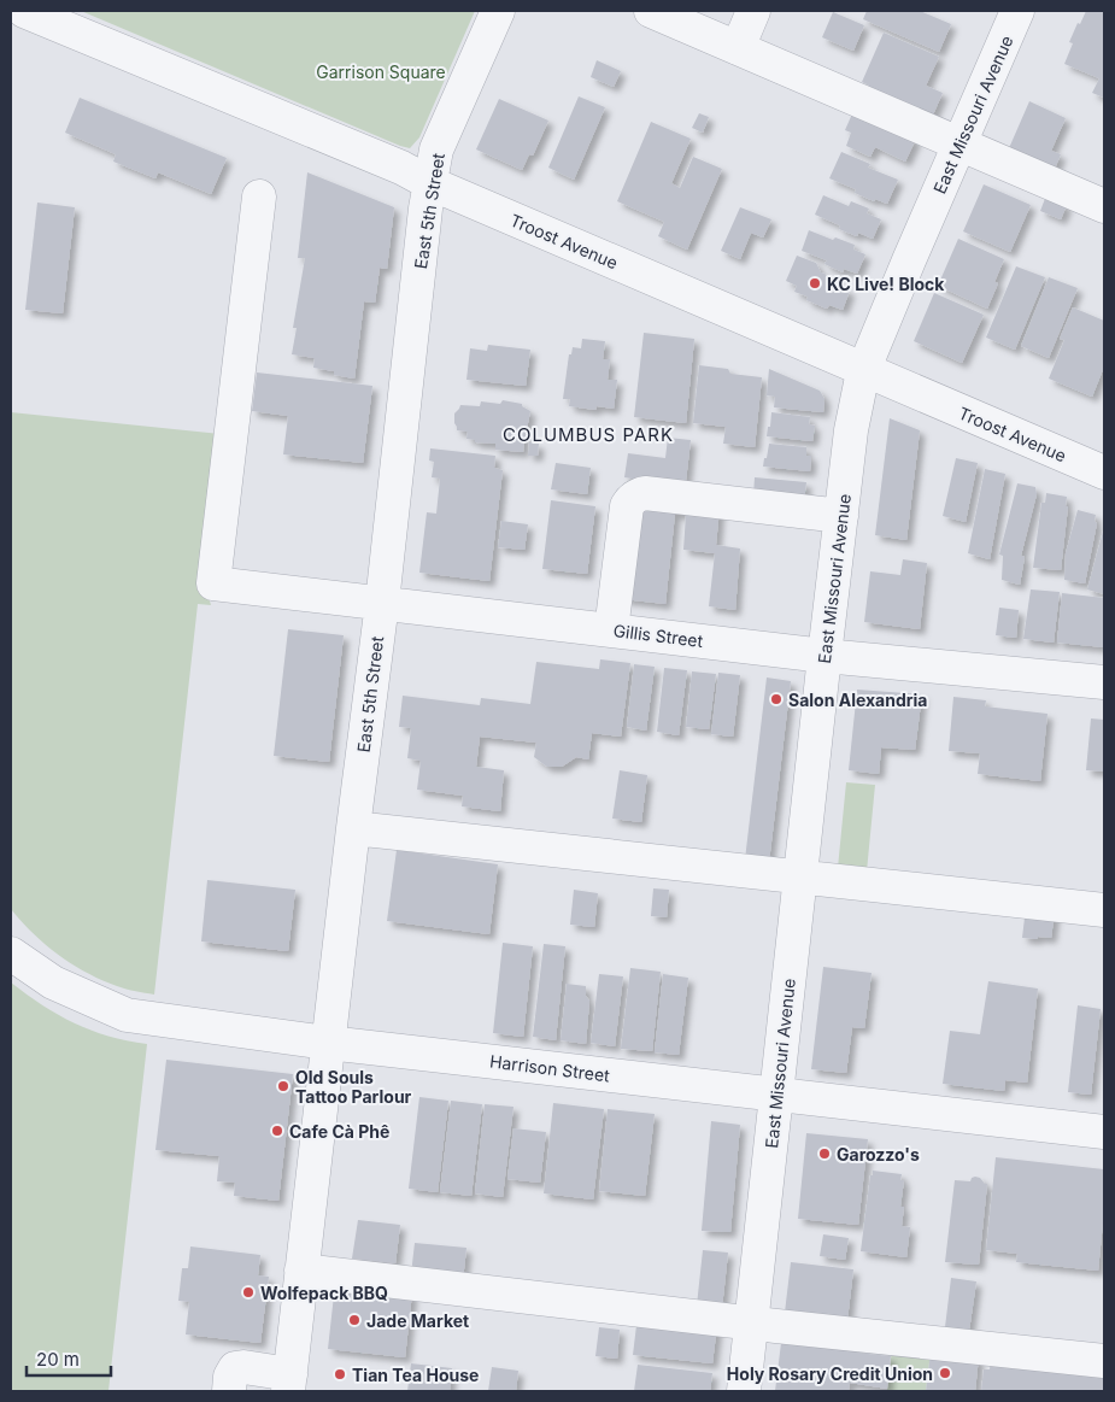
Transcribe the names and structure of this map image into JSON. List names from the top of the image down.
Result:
{
  "streets": {
    "street": [
      "East Missouri Avenue",
      "East 5th Street",
      "Troost Avenue",
      "Gillis Street",
      "Harrison Street"
    ]
  },
  "crossings": [
    ["East Missouri Avenue", "Troost Avenue"],
    ["East Missouri Avenue", "Gillis Street"],
    ["East Missouri Avenue", "Harrison Street"],
    ["East 5th Street", "Troost Avenue"],
    ["East 5th Street", "Gillis Street"],
    ["East 5th Street", "Harrison Street"]
  ],
  "districts": ["COLUMBUS PARK"],
  "parks": ["Garrison Square"],
  "places": [
    "KC Live! Block",
    "Salon Alexandria",
    "Old Souls Tattoo Parlour",
    "Cafe Cà Phê",
    "Garozzo's",
    "Wolfepack BBQ",
    "Jade Market",
    "Holy Rosary Credit Union",
    "Tian Tea House"
  ],
  "scale_bar": "20 m"
}
